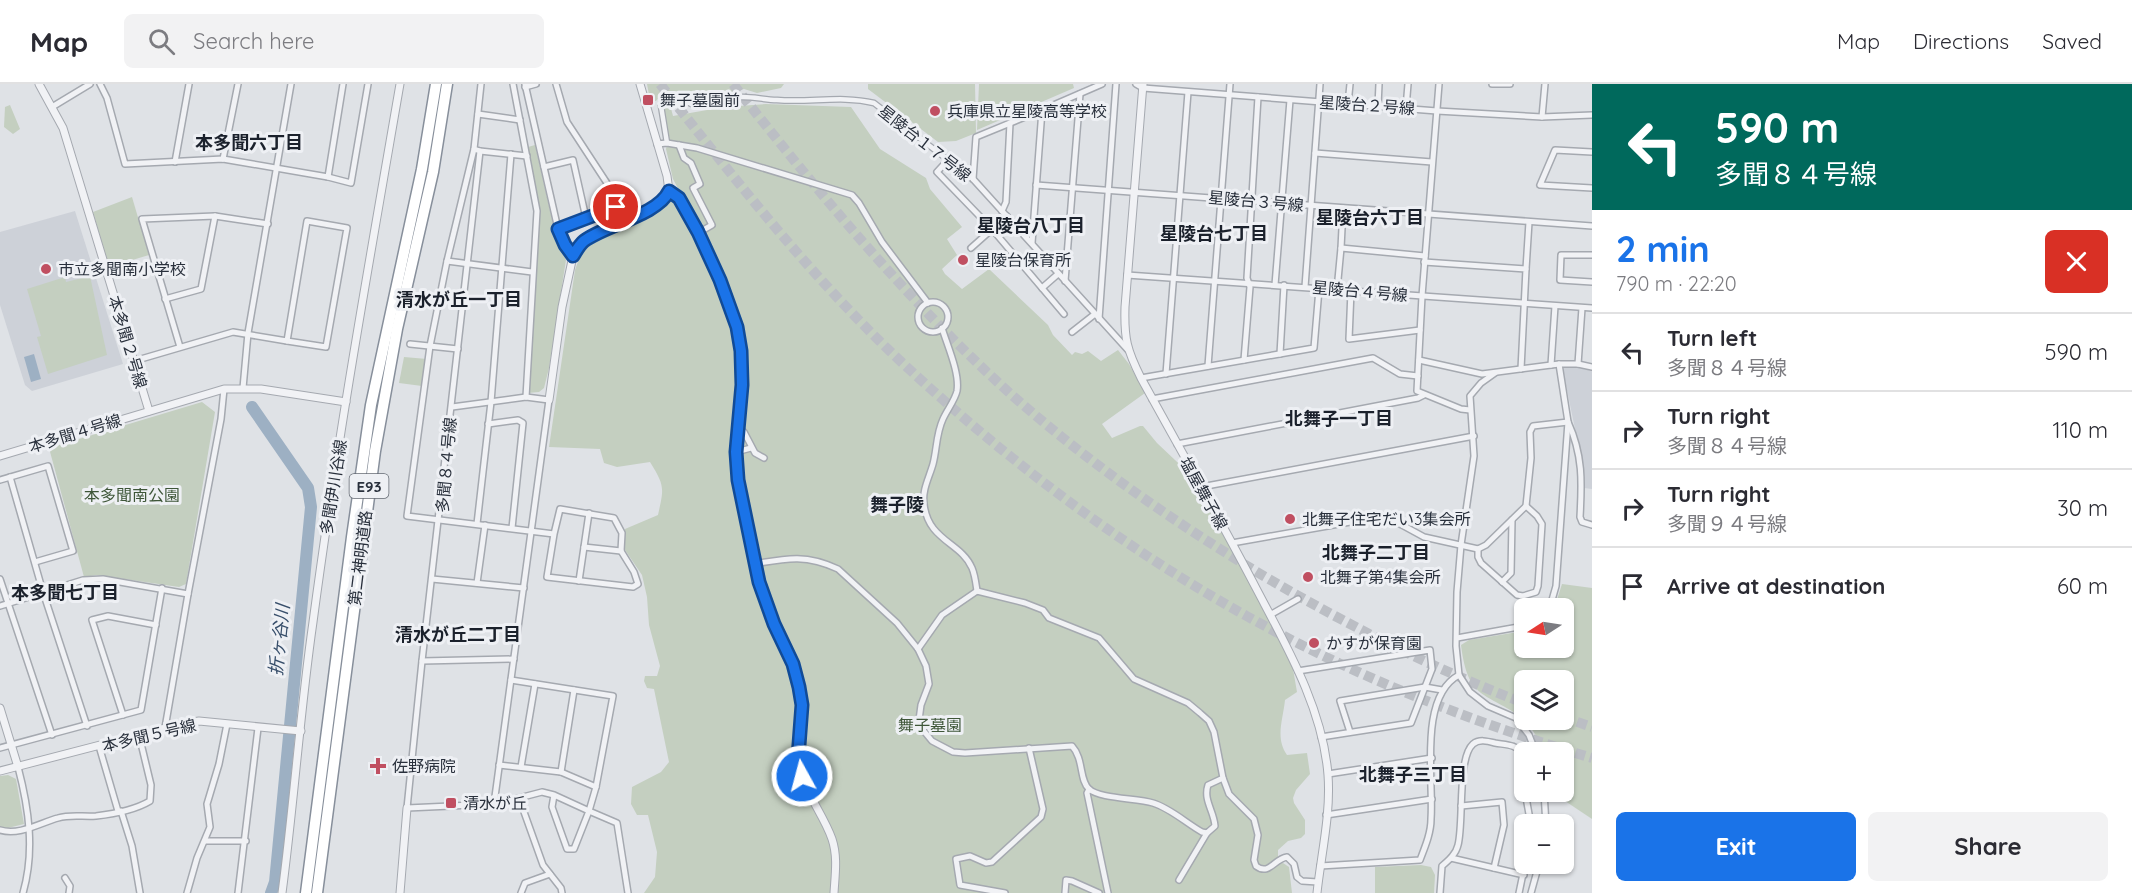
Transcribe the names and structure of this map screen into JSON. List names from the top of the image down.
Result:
{
  "streets": {
    "highway": ["E93", "第二神明道路"],
    "street": [
      "星陵台２号線",
      "星陵台１７号線",
      "星陵台３号線",
      "星陵台４号線",
      "本多聞２号線",
      "本多聞４号線",
      "多聞８４号線",
      "多聞伊川谷線",
      "塩屋舞子線",
      "本多聞５号線"
    ]
  },
  "crossings": [
    ["星陵台２号線", "塩屋舞子線"],
    ["星陵台１７号線", "塩屋舞子線"],
    ["星陵台３号線", "塩屋舞子線"],
    ["星陵台４号線", "塩屋舞子線"],
    ["本多聞２号線", "本多聞４号線"],
    ["本多聞２号線", "多聞伊川谷線"],
    ["多聞伊川谷線", "本多聞５号線"]
  ],
  "districts": [
    "本多聞六丁目",
    "星陵台六丁目",
    "星陵台八丁目",
    "星陵台七丁目",
    "清水が丘一丁目",
    "北舞子一丁目",
    "舞子陵",
    "北舞子二丁目",
    "本多聞七丁目",
    "清水が丘二丁目",
    "北舞子三丁目"
  ],
  "water": ["折ヶ谷川"],
  "parks": ["本多聞南公園", "舞子墓園"],
  "places": {
    "transit": ["舞子墓園前", "清水が丘"],
    "other": [
      "兵庫県立星陵高等学校",
      "星陵台保育所",
      "市立多聞南小学校",
      "北舞子住宅だい3集会所",
      "北舞子第4集会所",
      "かすが保育園"
    ],
    "health": ["佐野病院"]
  },
  "north": "left",
  "page": {
    "header": "Map",
    "search": "Search here",
    "nav": ["Map", "Directions", "Saved"],
    "turn": ["590 m", "多聞８４号線"],
    "heading": ["2 min", "790 m · 22:20"],
    "list": [
      {
        "name": "Turn left",
        "note": "多聞８４号線",
        "value": "590 m"
      },
      {
        "name": "Turn right",
        "note": "多聞８４号線",
        "value": "110 m"
      },
      {
        "name": "Turn right",
        "note": "多聞９４号線",
        "value": "30 m"
      },
      {
        "name": "Arrive at destination",
        "value": "60 m"
      }
    ],
    "map_buttons": ["+", "−"],
    "buttons": ["Exit", "Share"]
  }
}
